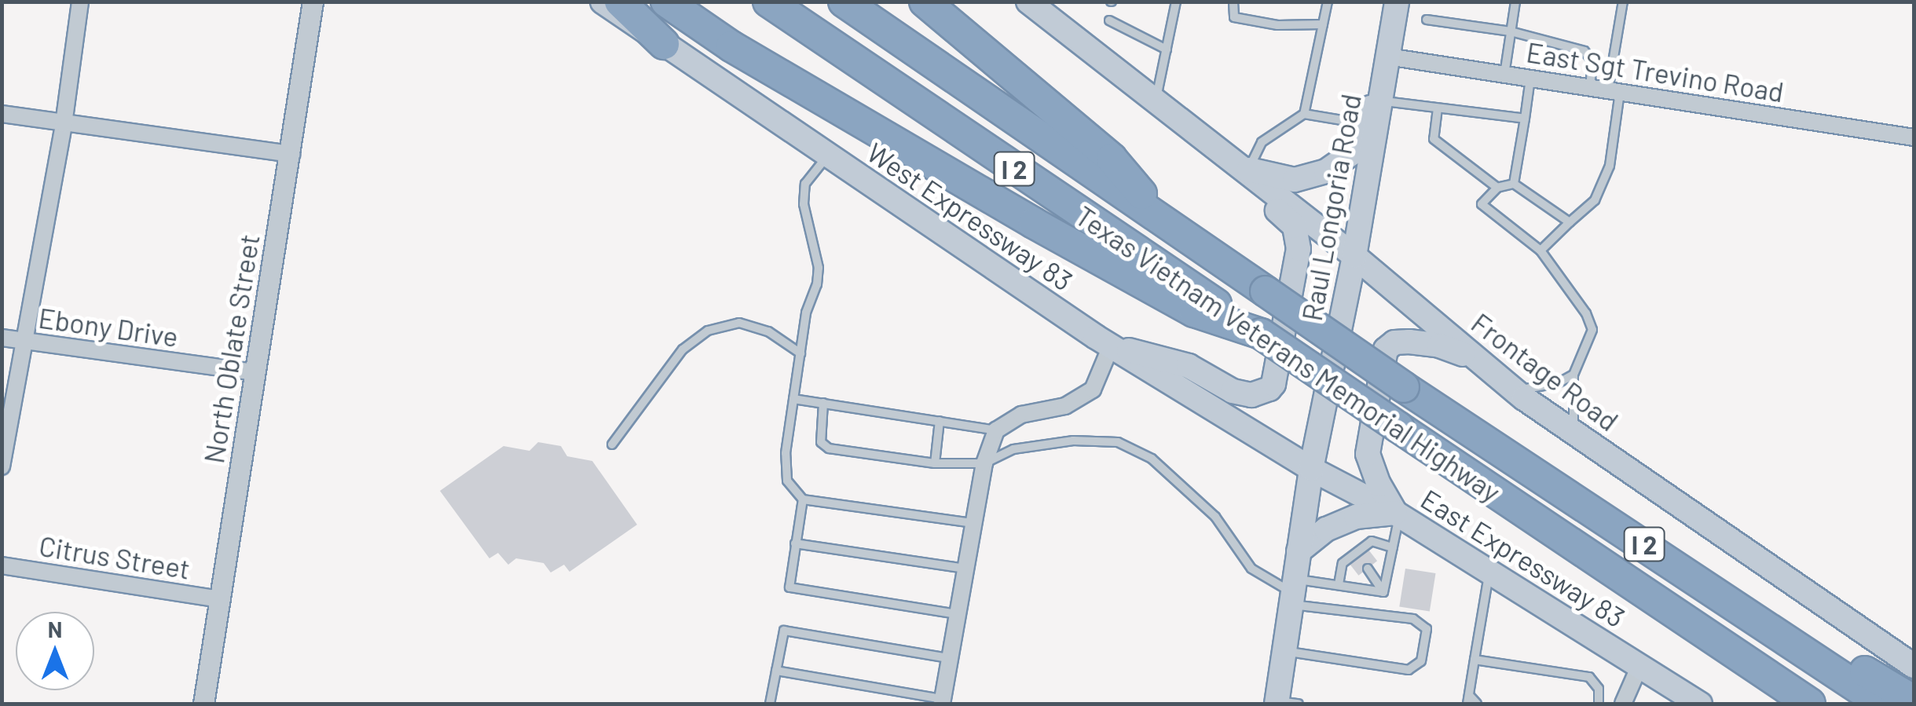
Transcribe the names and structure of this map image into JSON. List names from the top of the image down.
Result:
{
  "streets": {
    "highway": ["I 2", "Texas Vietnam Veterans Memorial Highway"],
    "main road": [
      "Raul Longoria Road",
      "West Expressway 83",
      "Frontage Road",
      "East Expressway 83"
    ],
    "street": [
      "East Sgt Trevino Road",
      "Ebony Drive",
      "North Oblate Street",
      "Citrus Street"
    ]
  },
  "crossings": [
    ["East Sgt Trevino Road", "Raul Longoria Road"],
    ["Raul Longoria Road", "West Expressway 83"],
    ["Raul Longoria Road", "Frontage Road"],
    ["Raul Longoria Road", "East Expressway 83"],
    ["West Expressway 83", "East Expressway 83"],
    ["Ebony Drive", "North Oblate Street"],
    ["North Oblate Street", "Citrus Street"]
  ],
  "north": "top"
}
